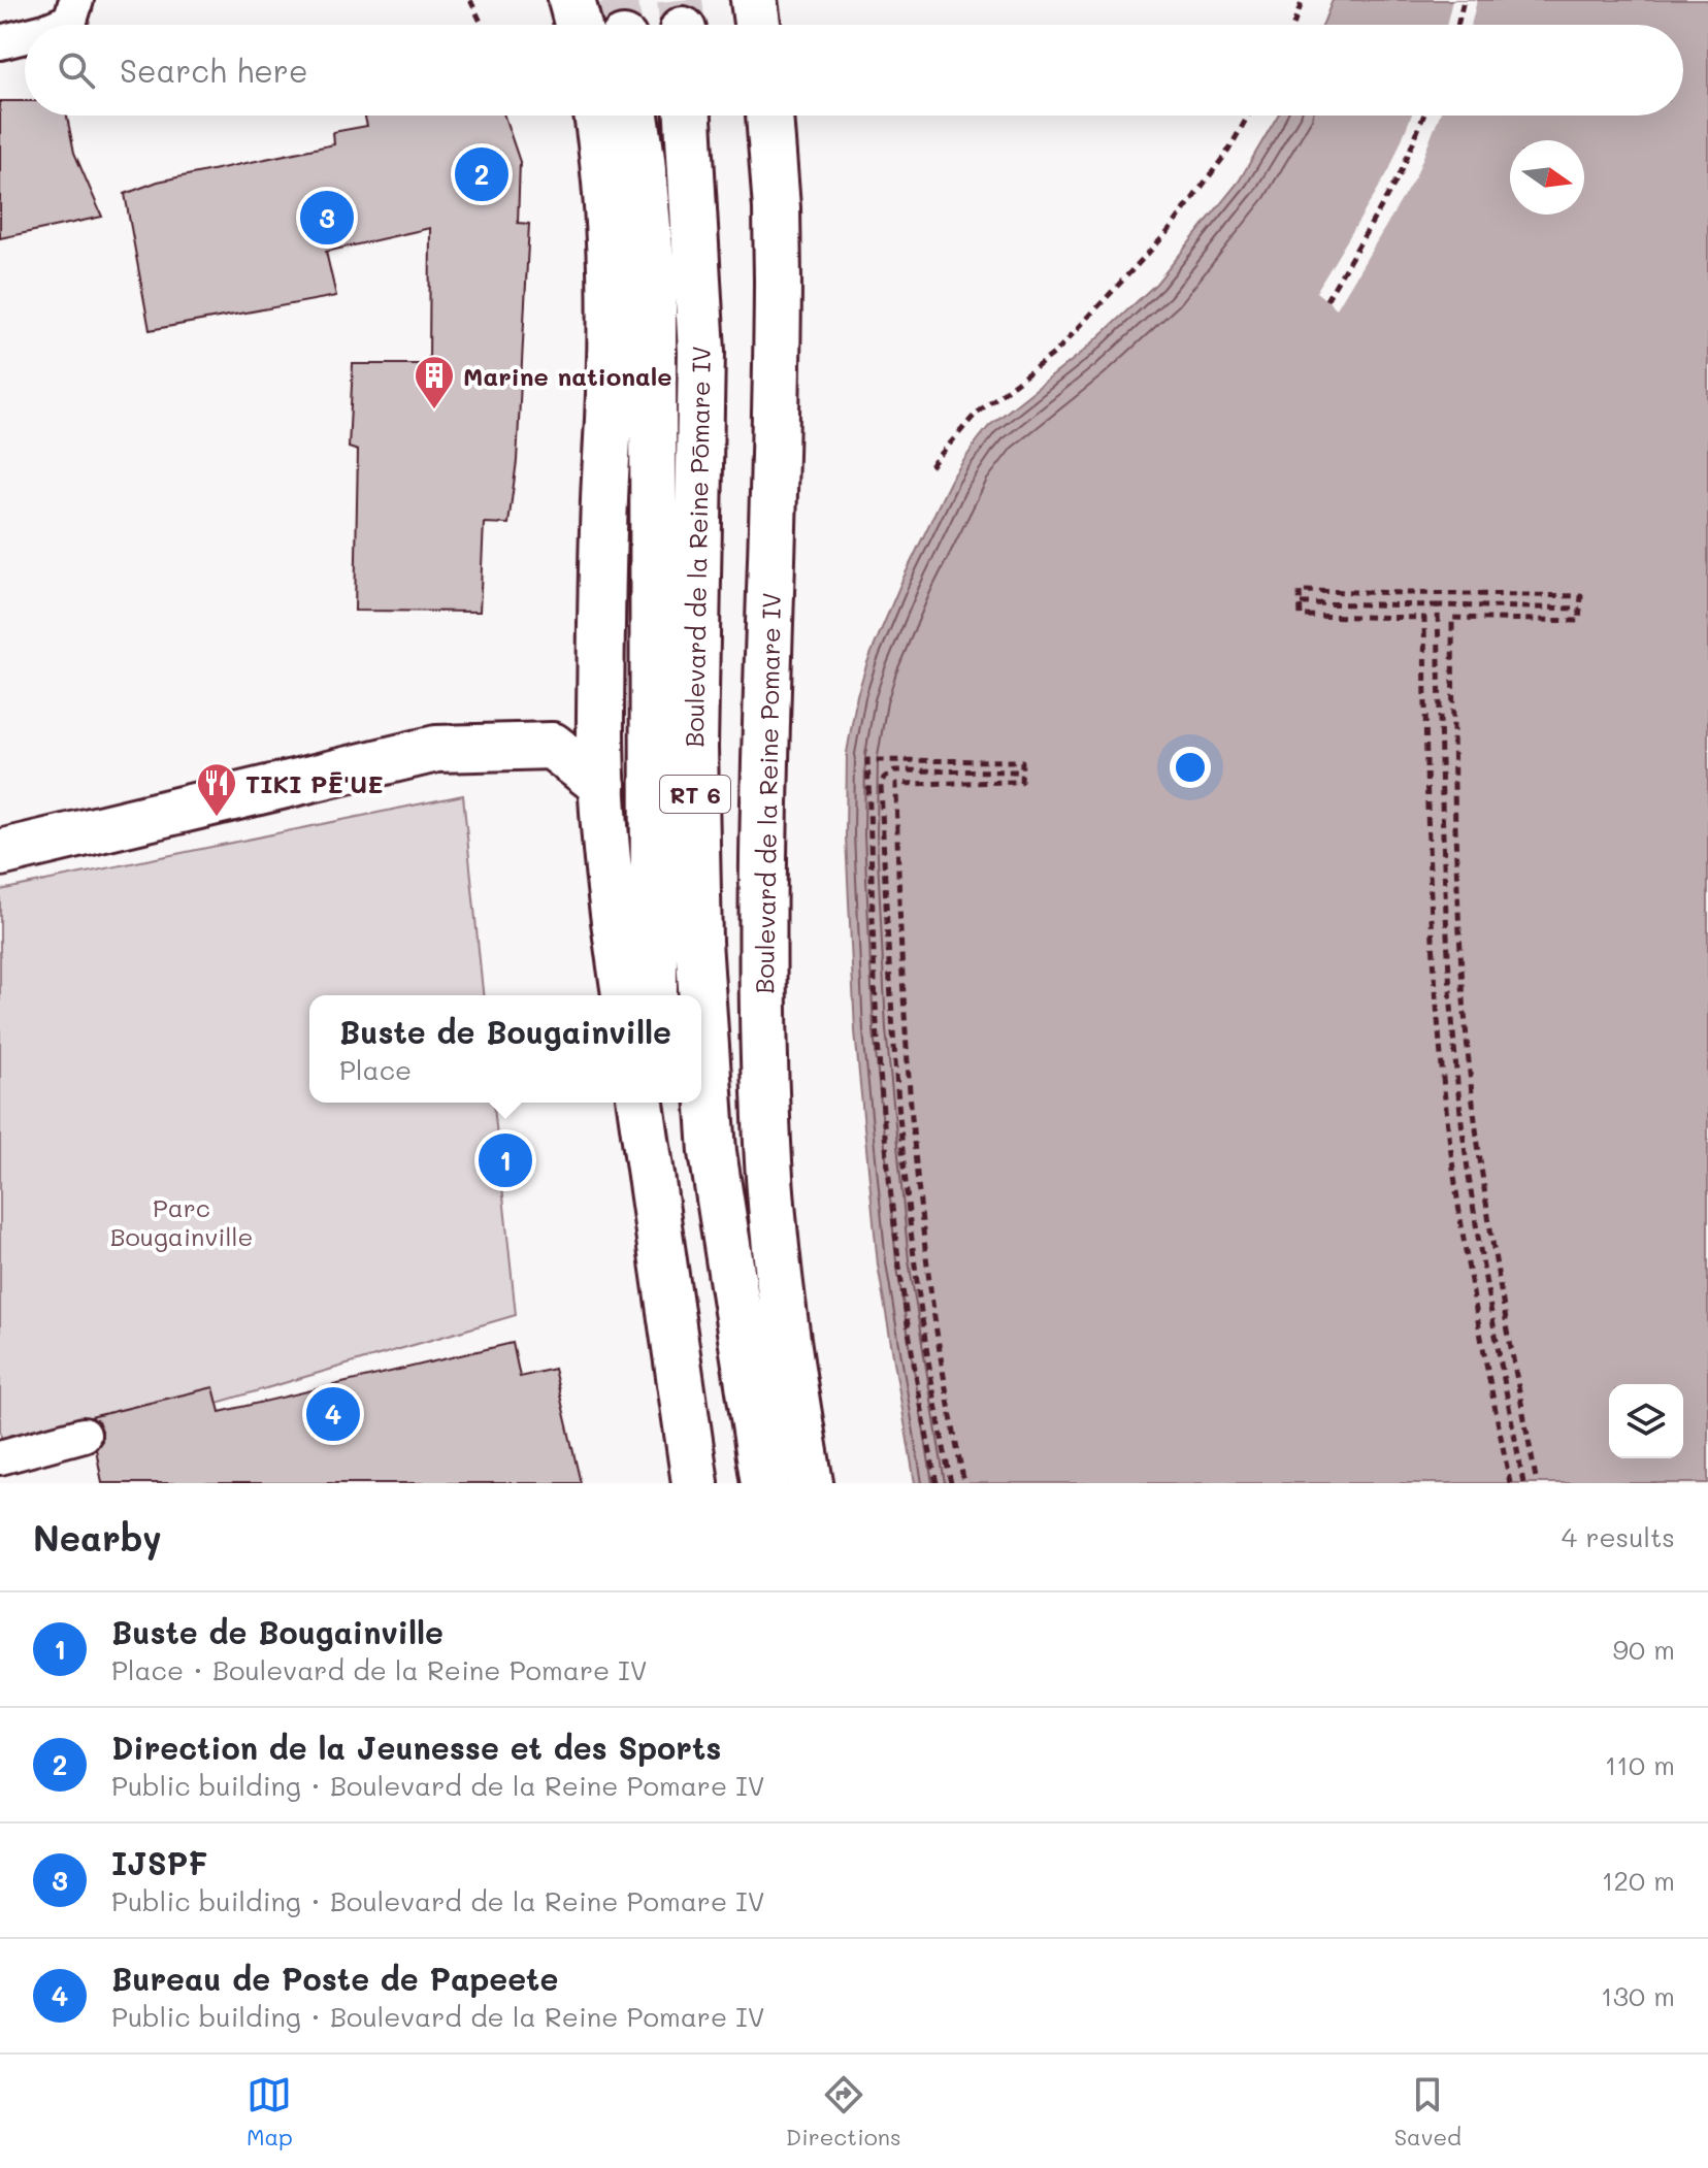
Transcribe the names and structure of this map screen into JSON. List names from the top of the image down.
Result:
{
  "streets": {
    "main road": ["Boulevard de la Reine Pōmare IV", "Boulevard de la Reine Pomare IV", "RT 6"]
  },
  "parks": ["Parc Bougainville"],
  "places": {
    "building": ["Marine nationale"],
    "restaurant": ["TIKI PĒ'UE"]
  },
  "north": "right",
  "page": {
    "search": "Search here",
    "pins": [
      "2",
      "3",
      "1",
      "4"
    ],
    "popup": ["Buste de Bougainville", "Place"],
    "heading": ["Nearby", "4 results"],
    "list": [
      {
        "mark": "1",
        "name": "Buste de Bougainville",
        "note": "Place · Boulevard de la Reine Pomare IV",
        "value": "90 m"
      },
      {
        "mark": "2",
        "name": "Direction de la Jeunesse et des Sports",
        "note": "Public building · Boulevard de la Reine Pomare IV",
        "value": "110 m"
      },
      {
        "mark": "3",
        "name": "IJSPF",
        "note": "Public building · Boulevard de la Reine Pomare IV",
        "value": "120 m"
      },
      {
        "mark": "4",
        "name": "Bureau de Poste de Papeete",
        "note": "Public building · Boulevard de la Reine Pomare IV",
        "value": "130 m"
      }
    ],
    "nav": ["Map", "Directions", "Saved"]
  }
}
